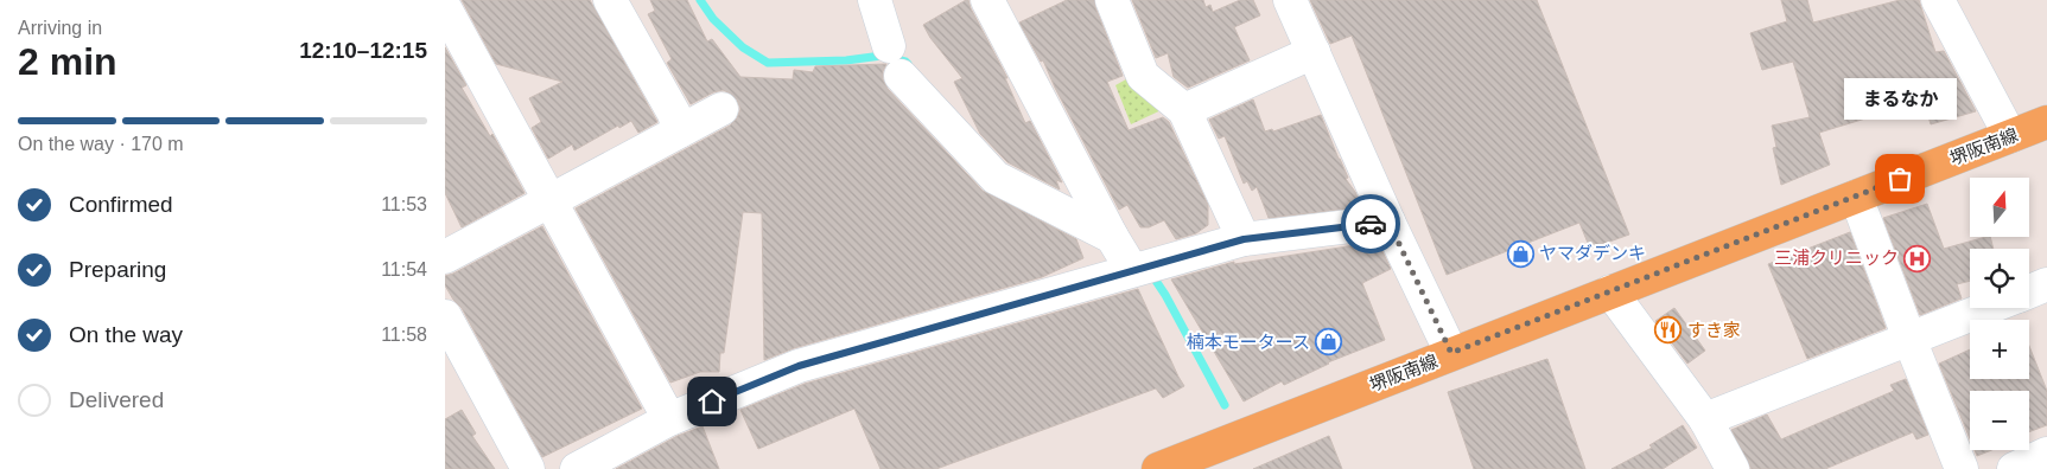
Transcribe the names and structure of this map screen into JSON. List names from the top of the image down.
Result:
{
  "streets": {
    "main road": ["堺阪南線"]
  },
  "places": {
    "other": ["まるなか"],
    "shop": ["ヤマダデンキ", "楠本モータース"],
    "hospital": ["三浦クリニック"],
    "restaurant": ["すき家"]
  },
  "north": "top",
  "page": {
    "heading": ["2 min", "Arriving in", "12:10–12:15"],
    "bubble": "まるなか",
    "bar": "On the way · 170 m",
    "list": [
      ["Confirmed", "11:53"],
      ["Preparing", "11:54"],
      ["On the way", "11:58"],
      "Delivered"
    ],
    "map_buttons": ["+", "−"]
  }
}
